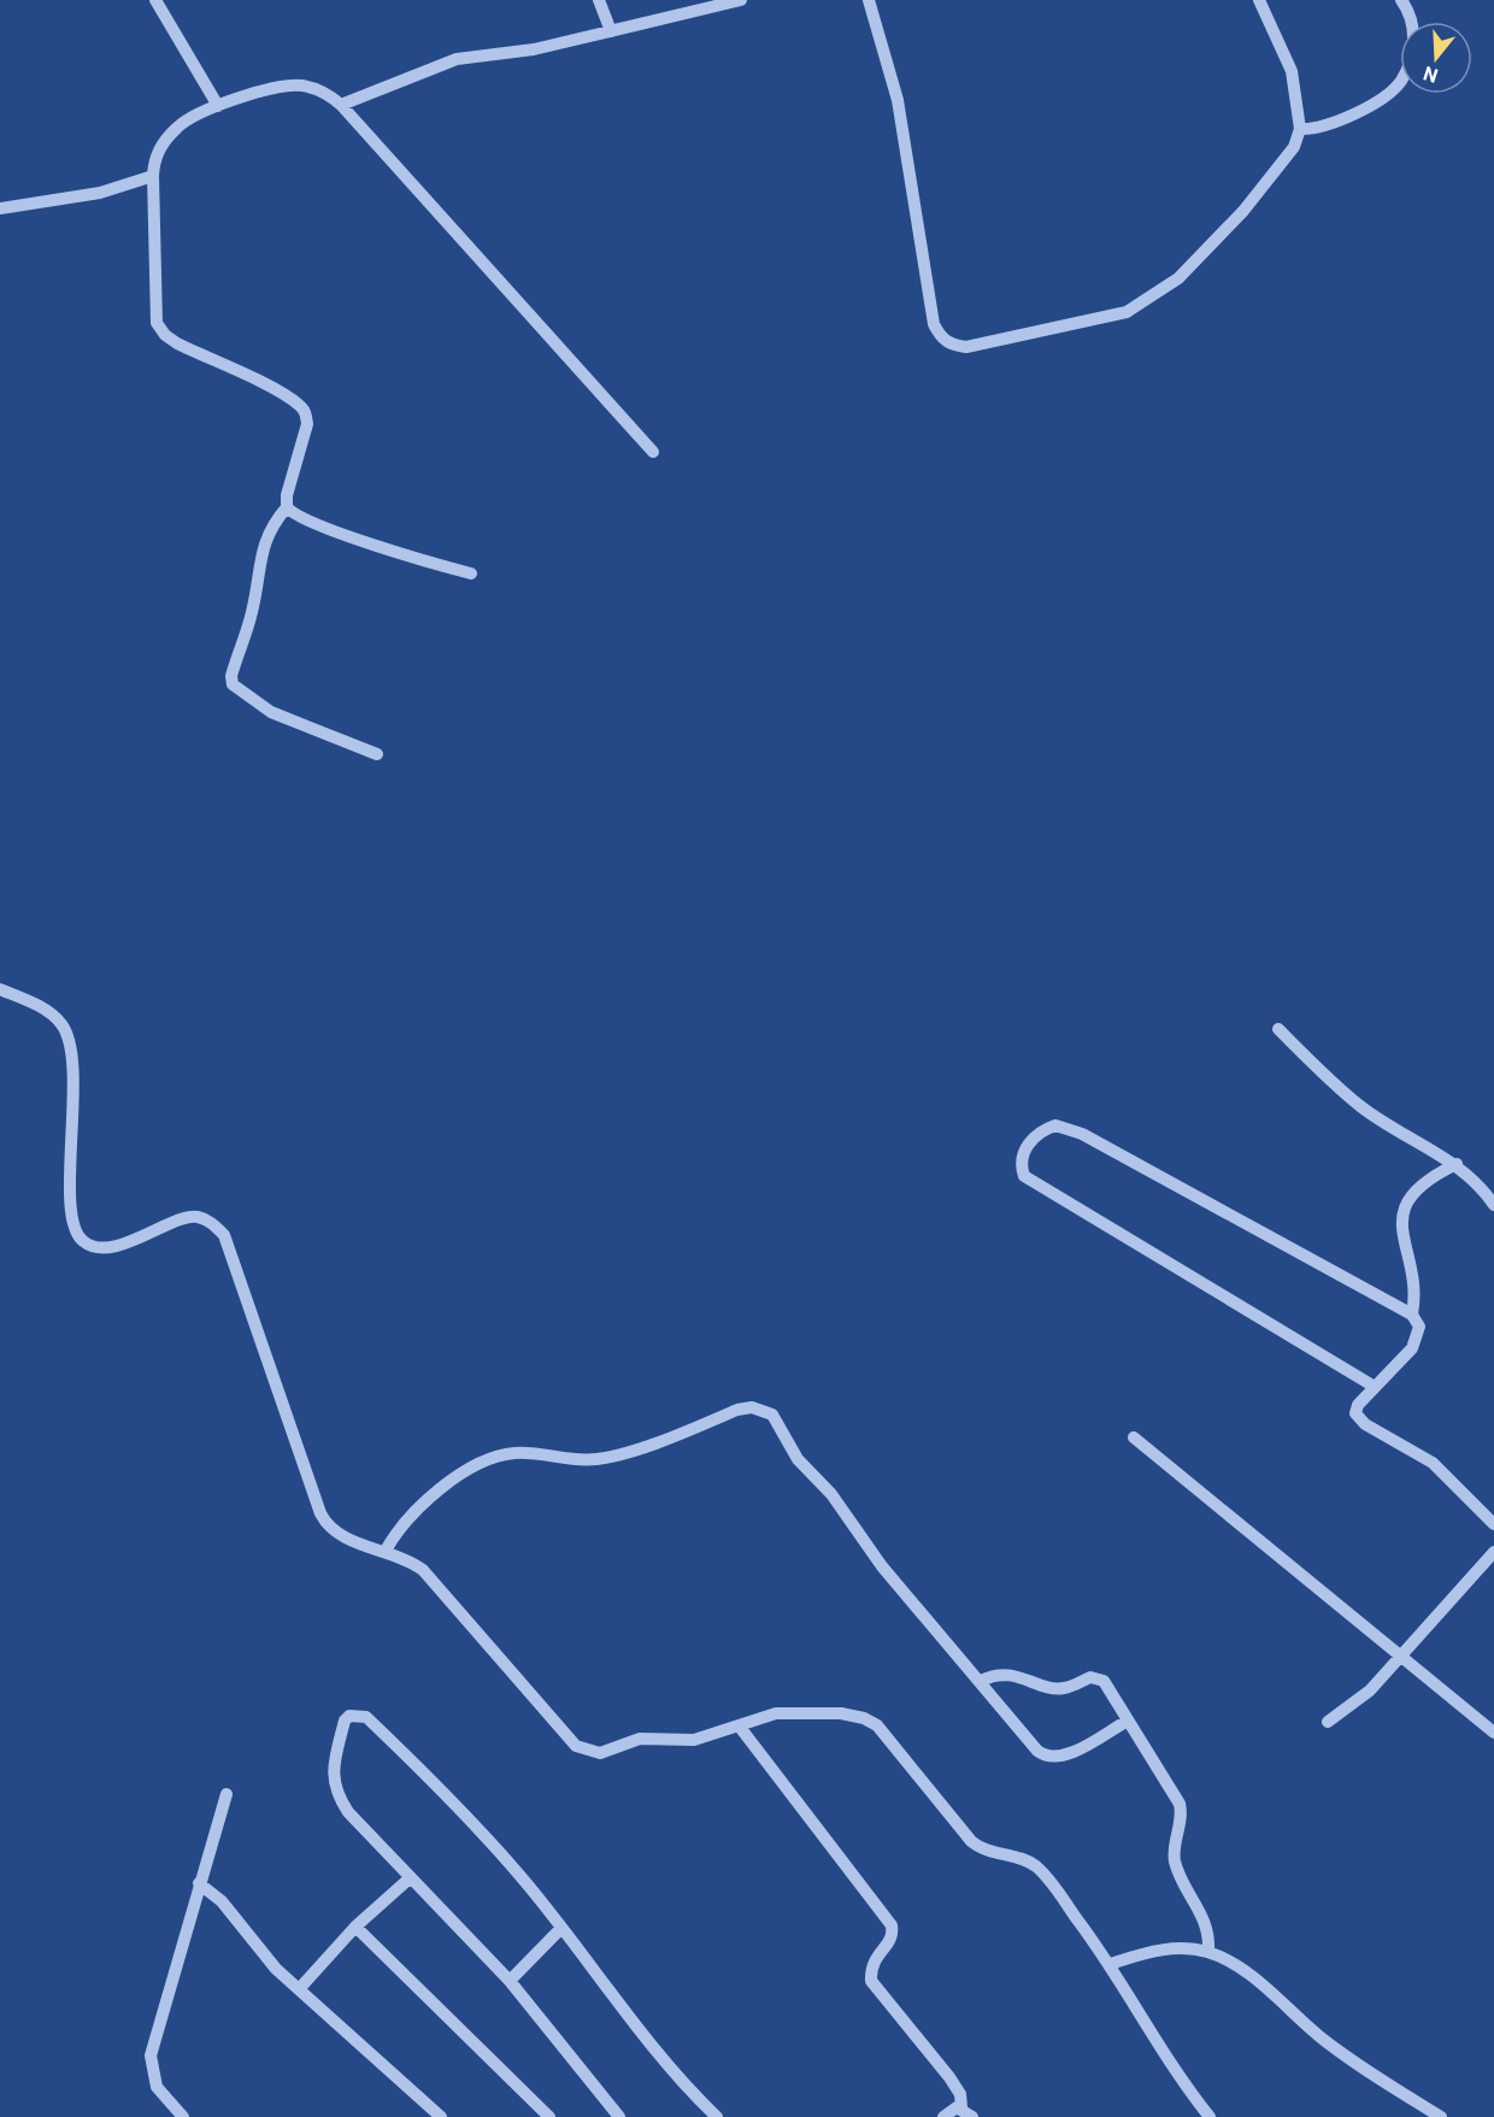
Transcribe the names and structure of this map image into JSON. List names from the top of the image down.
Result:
{
  "north": "bottom"
}
